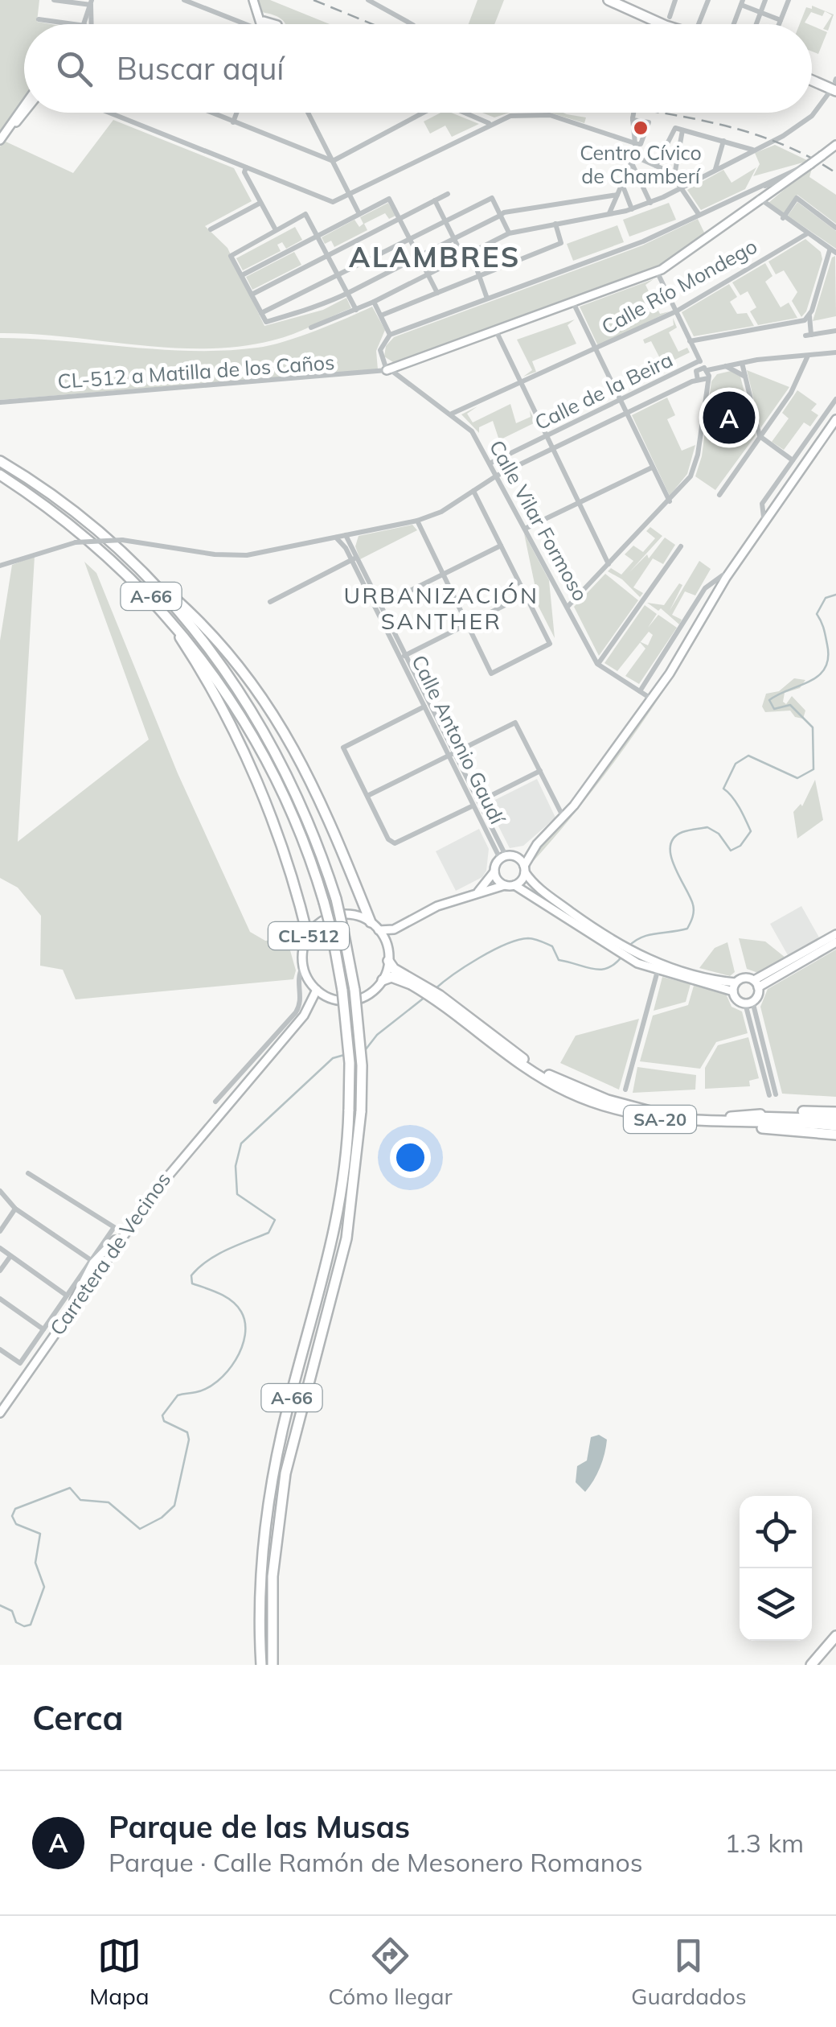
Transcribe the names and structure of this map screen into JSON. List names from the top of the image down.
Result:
{
  "streets": {
    "highway": ["A-66", "SA-20"],
    "main road": ["CL-512", "Carretera de Vecinos"],
    "street": [
      "Calle Río Mondego",
      "CL-512 a Matilla de los Caños",
      "Calle de la Beira",
      "Calle Vilar Formoso",
      "Calle Antonio Gaudí"
    ]
  },
  "crossings": [
    ["Calle Río Mondego", "Calle Vilar Formoso"],
    ["CL-512 a Matilla de los Caños", "Calle Vilar Formoso"],
    ["Calle de la Beira", "Calle Vilar Formoso"],
    ["CL-512", "SA-20"]
  ],
  "districts": ["ALAMBRES", "URBANIZACIÓN SANTHER"],
  "places": ["Centro Cívico de Chamberí"],
  "page": {
    "search": "Buscar aquí",
    "pins": "A",
    "heading": "Cerca",
    "list": [
      {
        "mark": "A",
        "name": "Parque de las Musas",
        "note": "Parque · Calle Ramón de Mesonero Romanos",
        "value": "1.3 km"
      }
    ],
    "nav": ["Mapa", "Cómo llegar", "Guardados"]
  }
}
